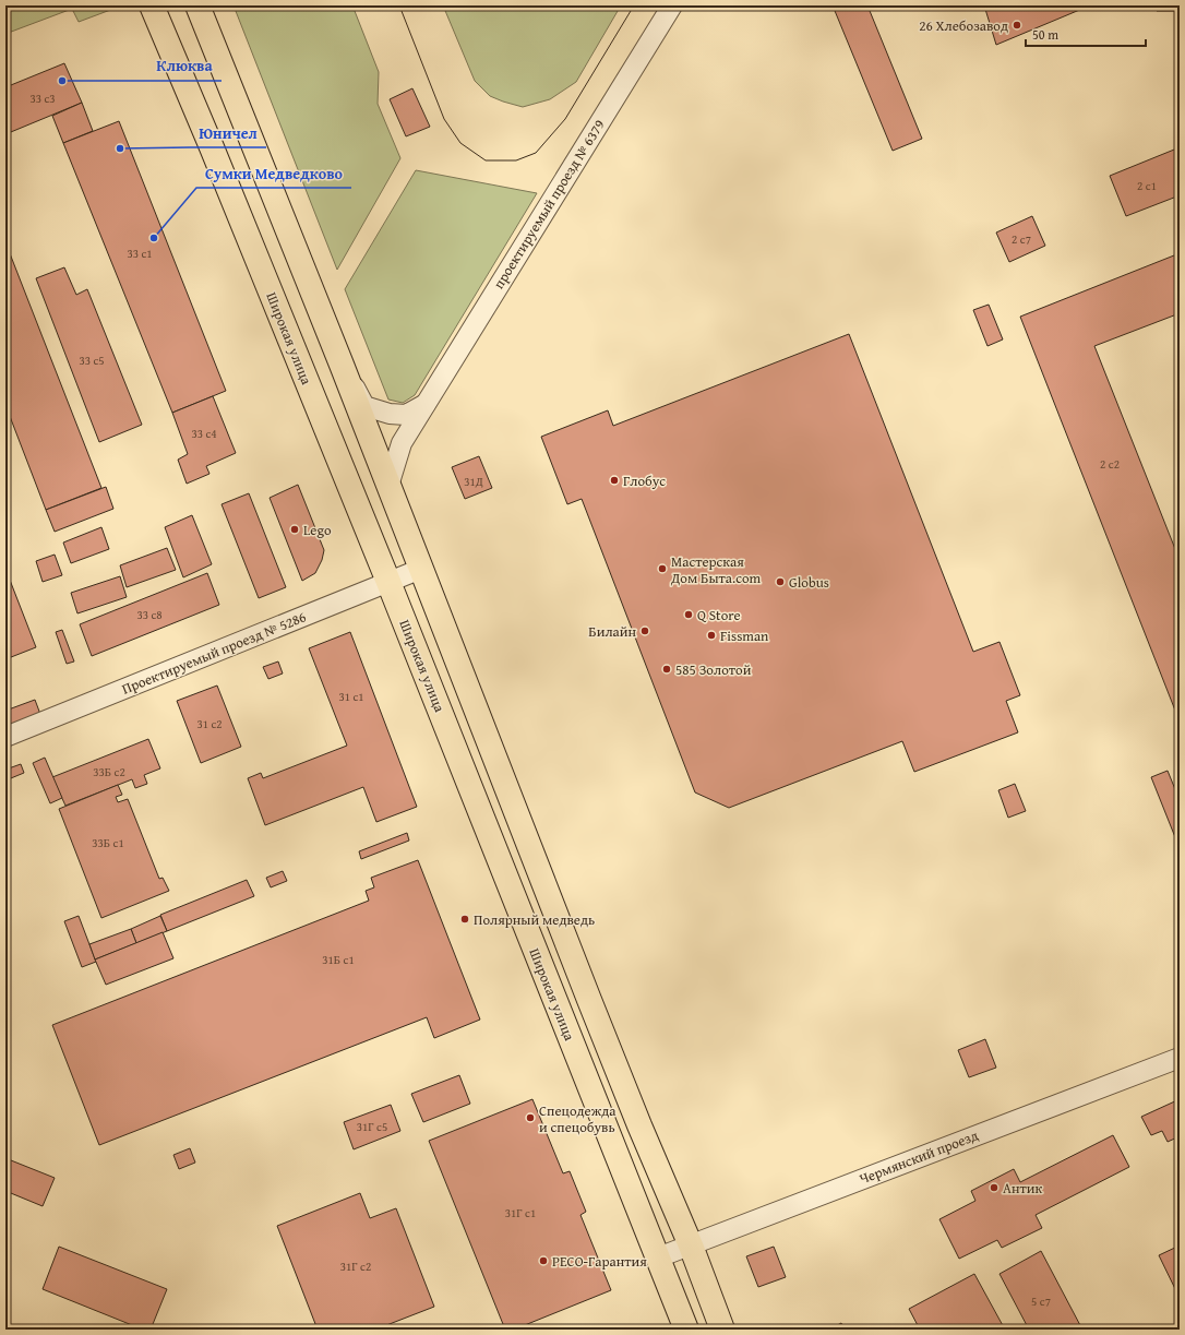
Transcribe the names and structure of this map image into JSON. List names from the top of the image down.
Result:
{
  "streets": {
    "main road": ["Широкая улица"],
    "street": ["проектируемый проезд № 6379", "Проектируемый проезд № 5286", "Чермянский проезд"]
  },
  "crossings": [
    ["Широкая улица", "Проектируемый проезд № 5286"],
    ["Широкая улица", "Чермянский проезд"]
  ],
  "places": [
    "26 Хлебозавод",
    "Клюква",
    "Юничел",
    "Сумки Медведково",
    "Глобус",
    "Lego",
    "Мастерская Дом Быта.com",
    "Globus",
    "Q Store",
    "Билайн",
    "Fissman",
    "585 Золотой",
    "Полярный медведь",
    "Спецодежда и спецобувь",
    "Антик",
    "РЕСО-Гарантия"
  ],
  "house_numbers": [
    "33 с3",
    "2 с1",
    "2 с7",
    "33 с1",
    "33 с5",
    "33 с4",
    "2 с2",
    "31Д",
    "33 с8",
    "31 с1",
    "31 с2",
    "33Б с2",
    "33Б с1",
    "31Б c1",
    "31Г c5",
    "31Г с1",
    "31Г с2",
    "5 с7"
  ],
  "scale_bar": "50 m"
}
